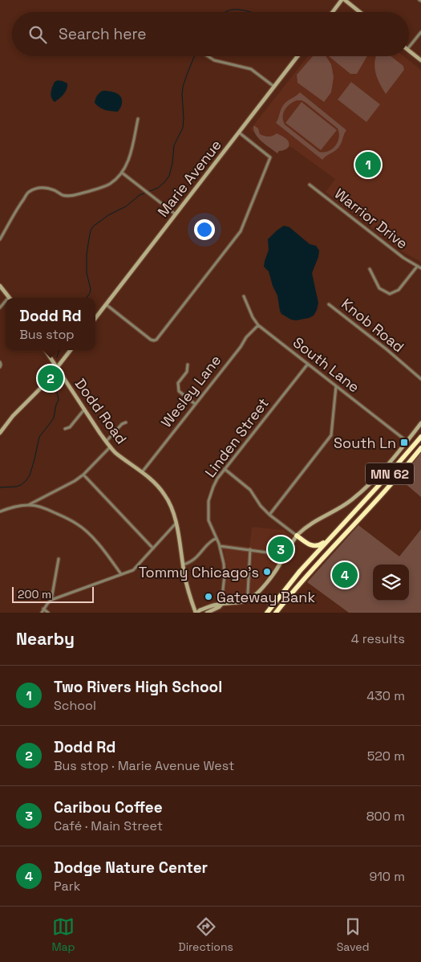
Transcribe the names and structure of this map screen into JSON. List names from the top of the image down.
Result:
{
  "streets": {
    "highway": ["MN 62"],
    "street": [
      "Marie Avenue",
      "Warrior Drive",
      "Knob Road",
      "South Lane",
      "Wesley Lane",
      "Dodd Road",
      "Linden Street"
    ]
  },
  "crossings": [
    ["South Lane", "Wesley Lane"],
    ["South Lane", "Linden Street"],
    ["Wesley Lane", "Dodd Road"]
  ],
  "places": {
    "transit": ["South Ln"],
    "other": ["Tommy Chicago's", "Gateway Bank"]
  },
  "scale_bar": "200 m",
  "page": {
    "search": "Search here",
    "pins": [
      "1",
      "2",
      "3",
      "4"
    ],
    "popup": ["Dodd Rd", "Bus stop"],
    "scale": "200 m",
    "heading": ["Nearby", "4 results"],
    "list": [
      {
        "mark": "1",
        "name": "Two Rivers High School",
        "note": "School",
        "value": "430 m"
      },
      {
        "mark": "2",
        "name": "Dodd Rd",
        "note": "Bus stop · Marie Avenue West",
        "value": "520 m"
      },
      {
        "mark": "3",
        "name": "Caribou Coffee",
        "note": "Café · Main Street",
        "value": "800 m"
      },
      {
        "mark": "4",
        "name": "Dodge Nature Center",
        "note": "Park",
        "value": "910 m"
      }
    ],
    "nav": ["Map", "Directions", "Saved"]
  }
}
